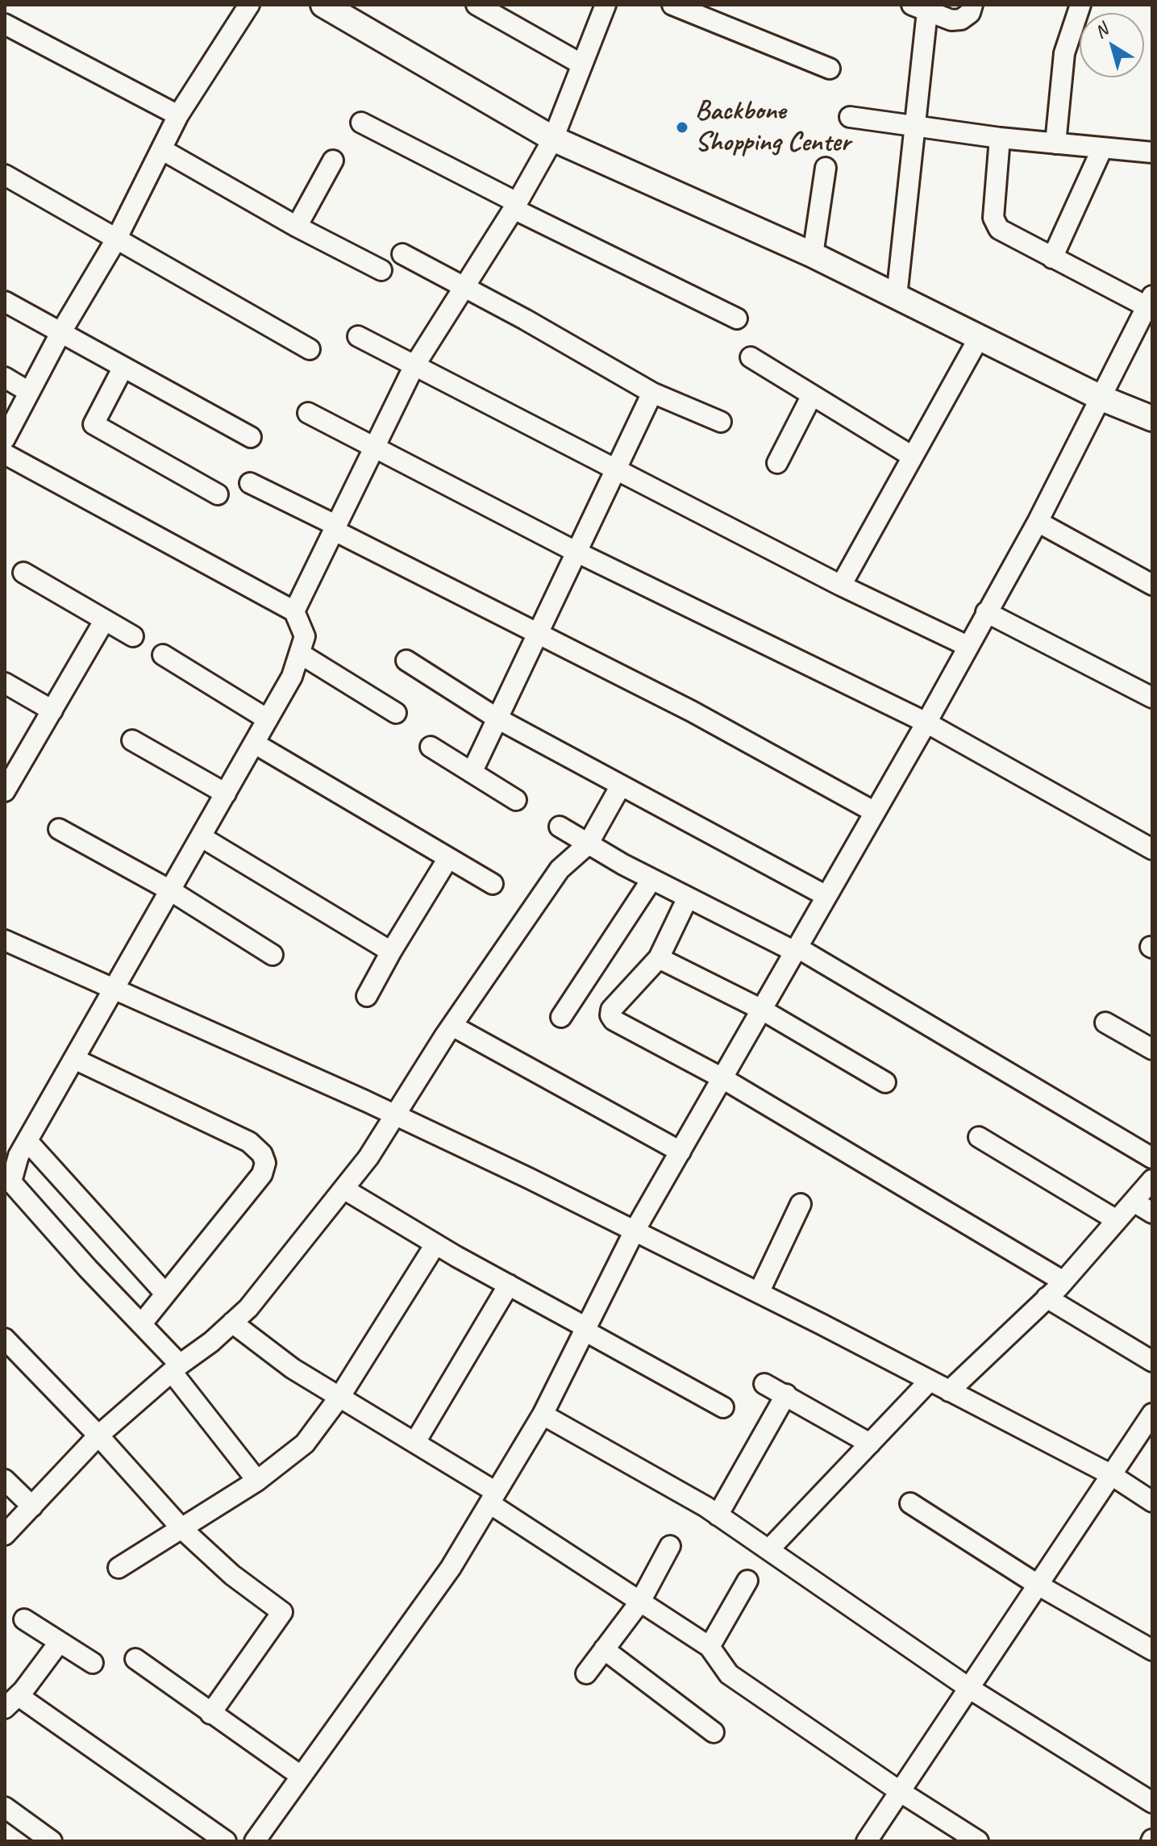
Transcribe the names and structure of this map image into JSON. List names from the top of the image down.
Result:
{
  "places": ["Backbone Shopping Center"],
  "north": "top left"
}
